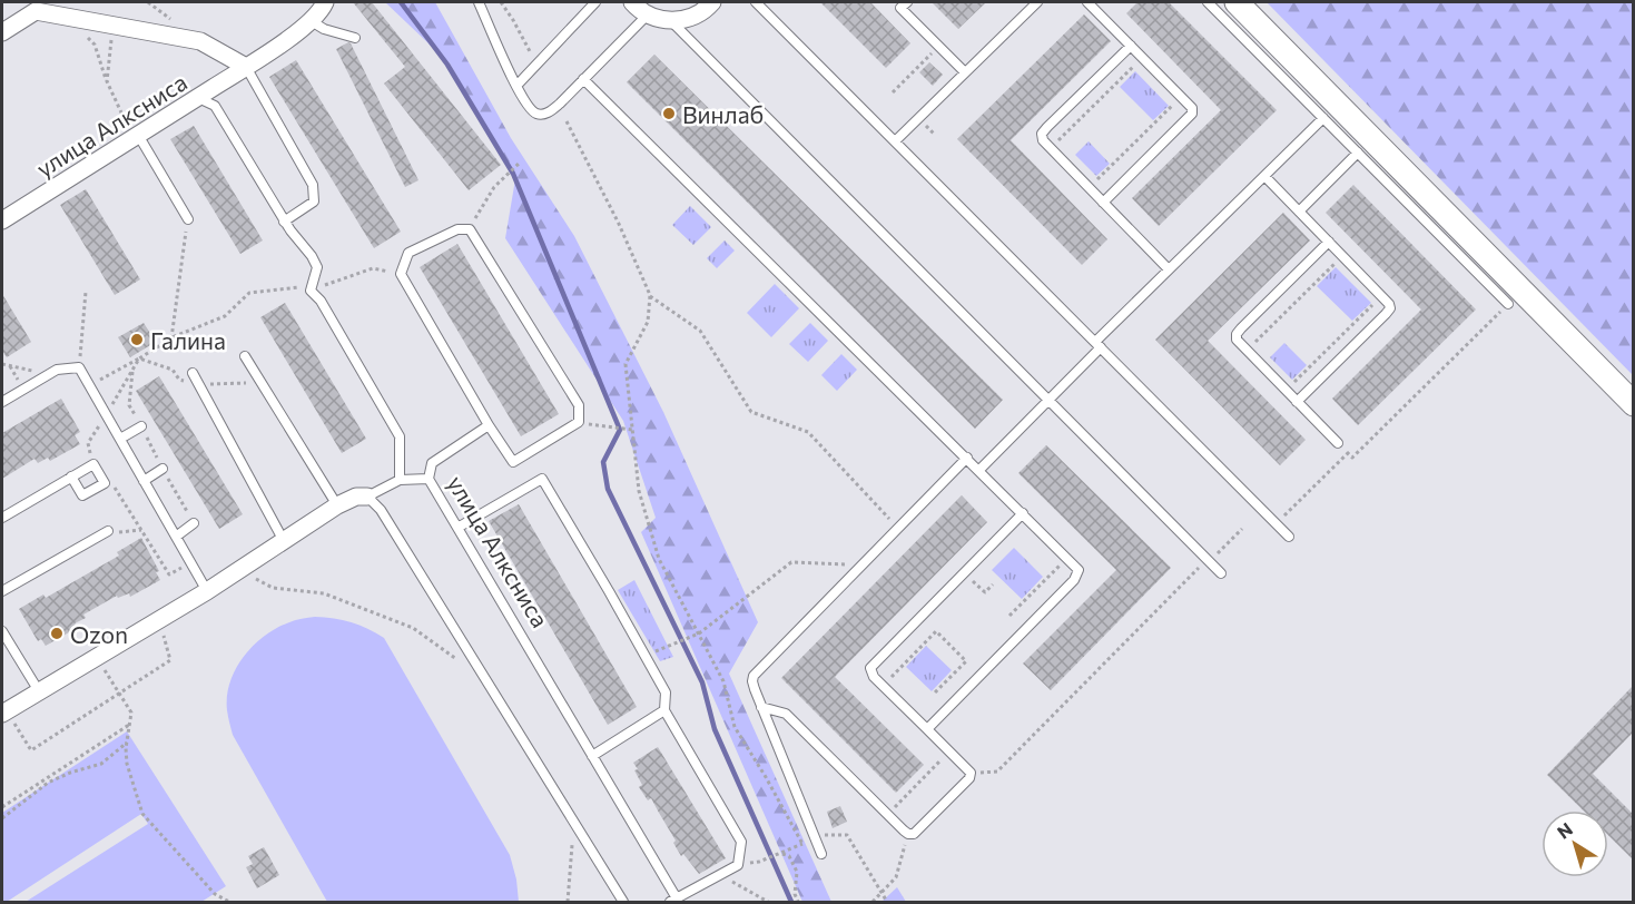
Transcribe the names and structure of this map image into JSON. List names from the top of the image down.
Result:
{
  "streets": {
    "street": ["улица Алксниса"]
  },
  "places": ["Винлаб", "Галина", "Ozon"],
  "north": "top left"
}
